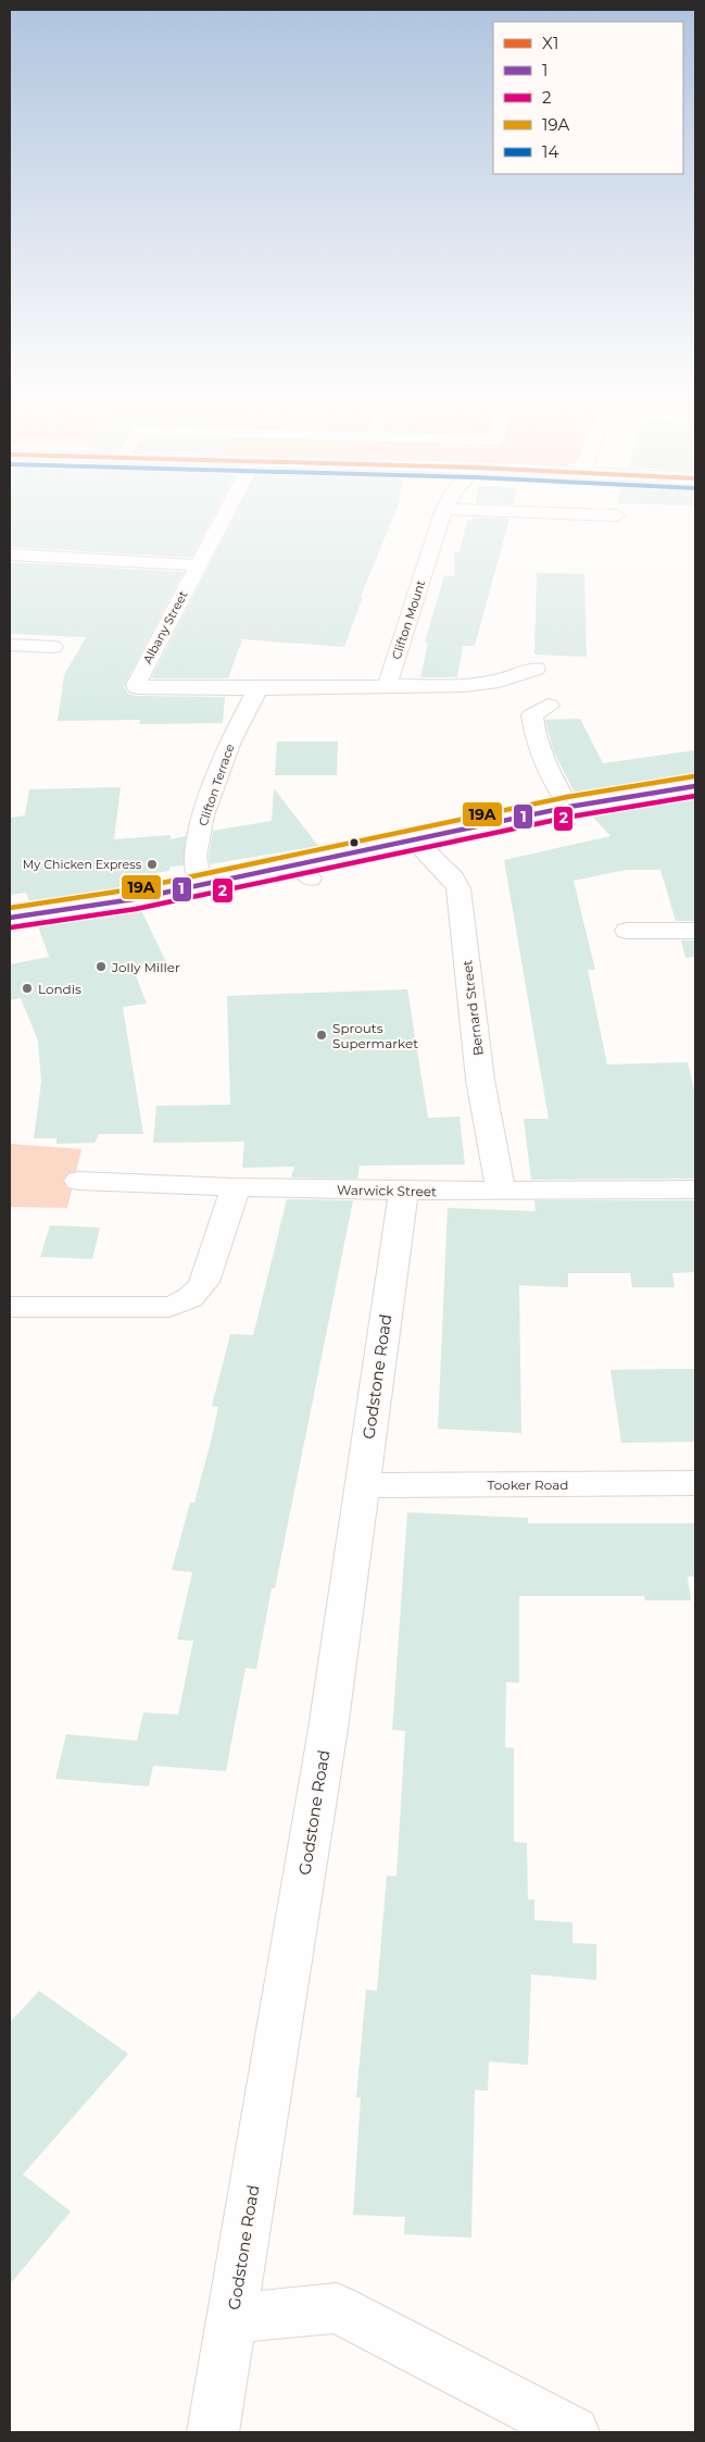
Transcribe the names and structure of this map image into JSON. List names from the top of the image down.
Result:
{
  "streets": {
    "street": [
      "Clifton Mount",
      "Albany Street",
      "Clifton Terrace",
      "Bernard Street",
      "Warwick Street",
      "Godstone Road",
      "Tooker Road"
    ]
  },
  "crossings": [
    ["Albany Street", "Clifton Terrace"],
    ["Bernard Street", "Warwick Street"],
    ["Warwick Street", "Godstone Road"],
    ["Godstone Road", "Tooker Road"]
  ],
  "places": [
    "My Chicken Express",
    "Jolly Miller",
    "Londis",
    "Sprouts Supermarket"
  ],
  "lines": ["transit line 19A", "transit line 1", "transit line 2"],
  "legend": [
    "X1",
    "1",
    "2",
    "19A",
    "14"
  ]
}
